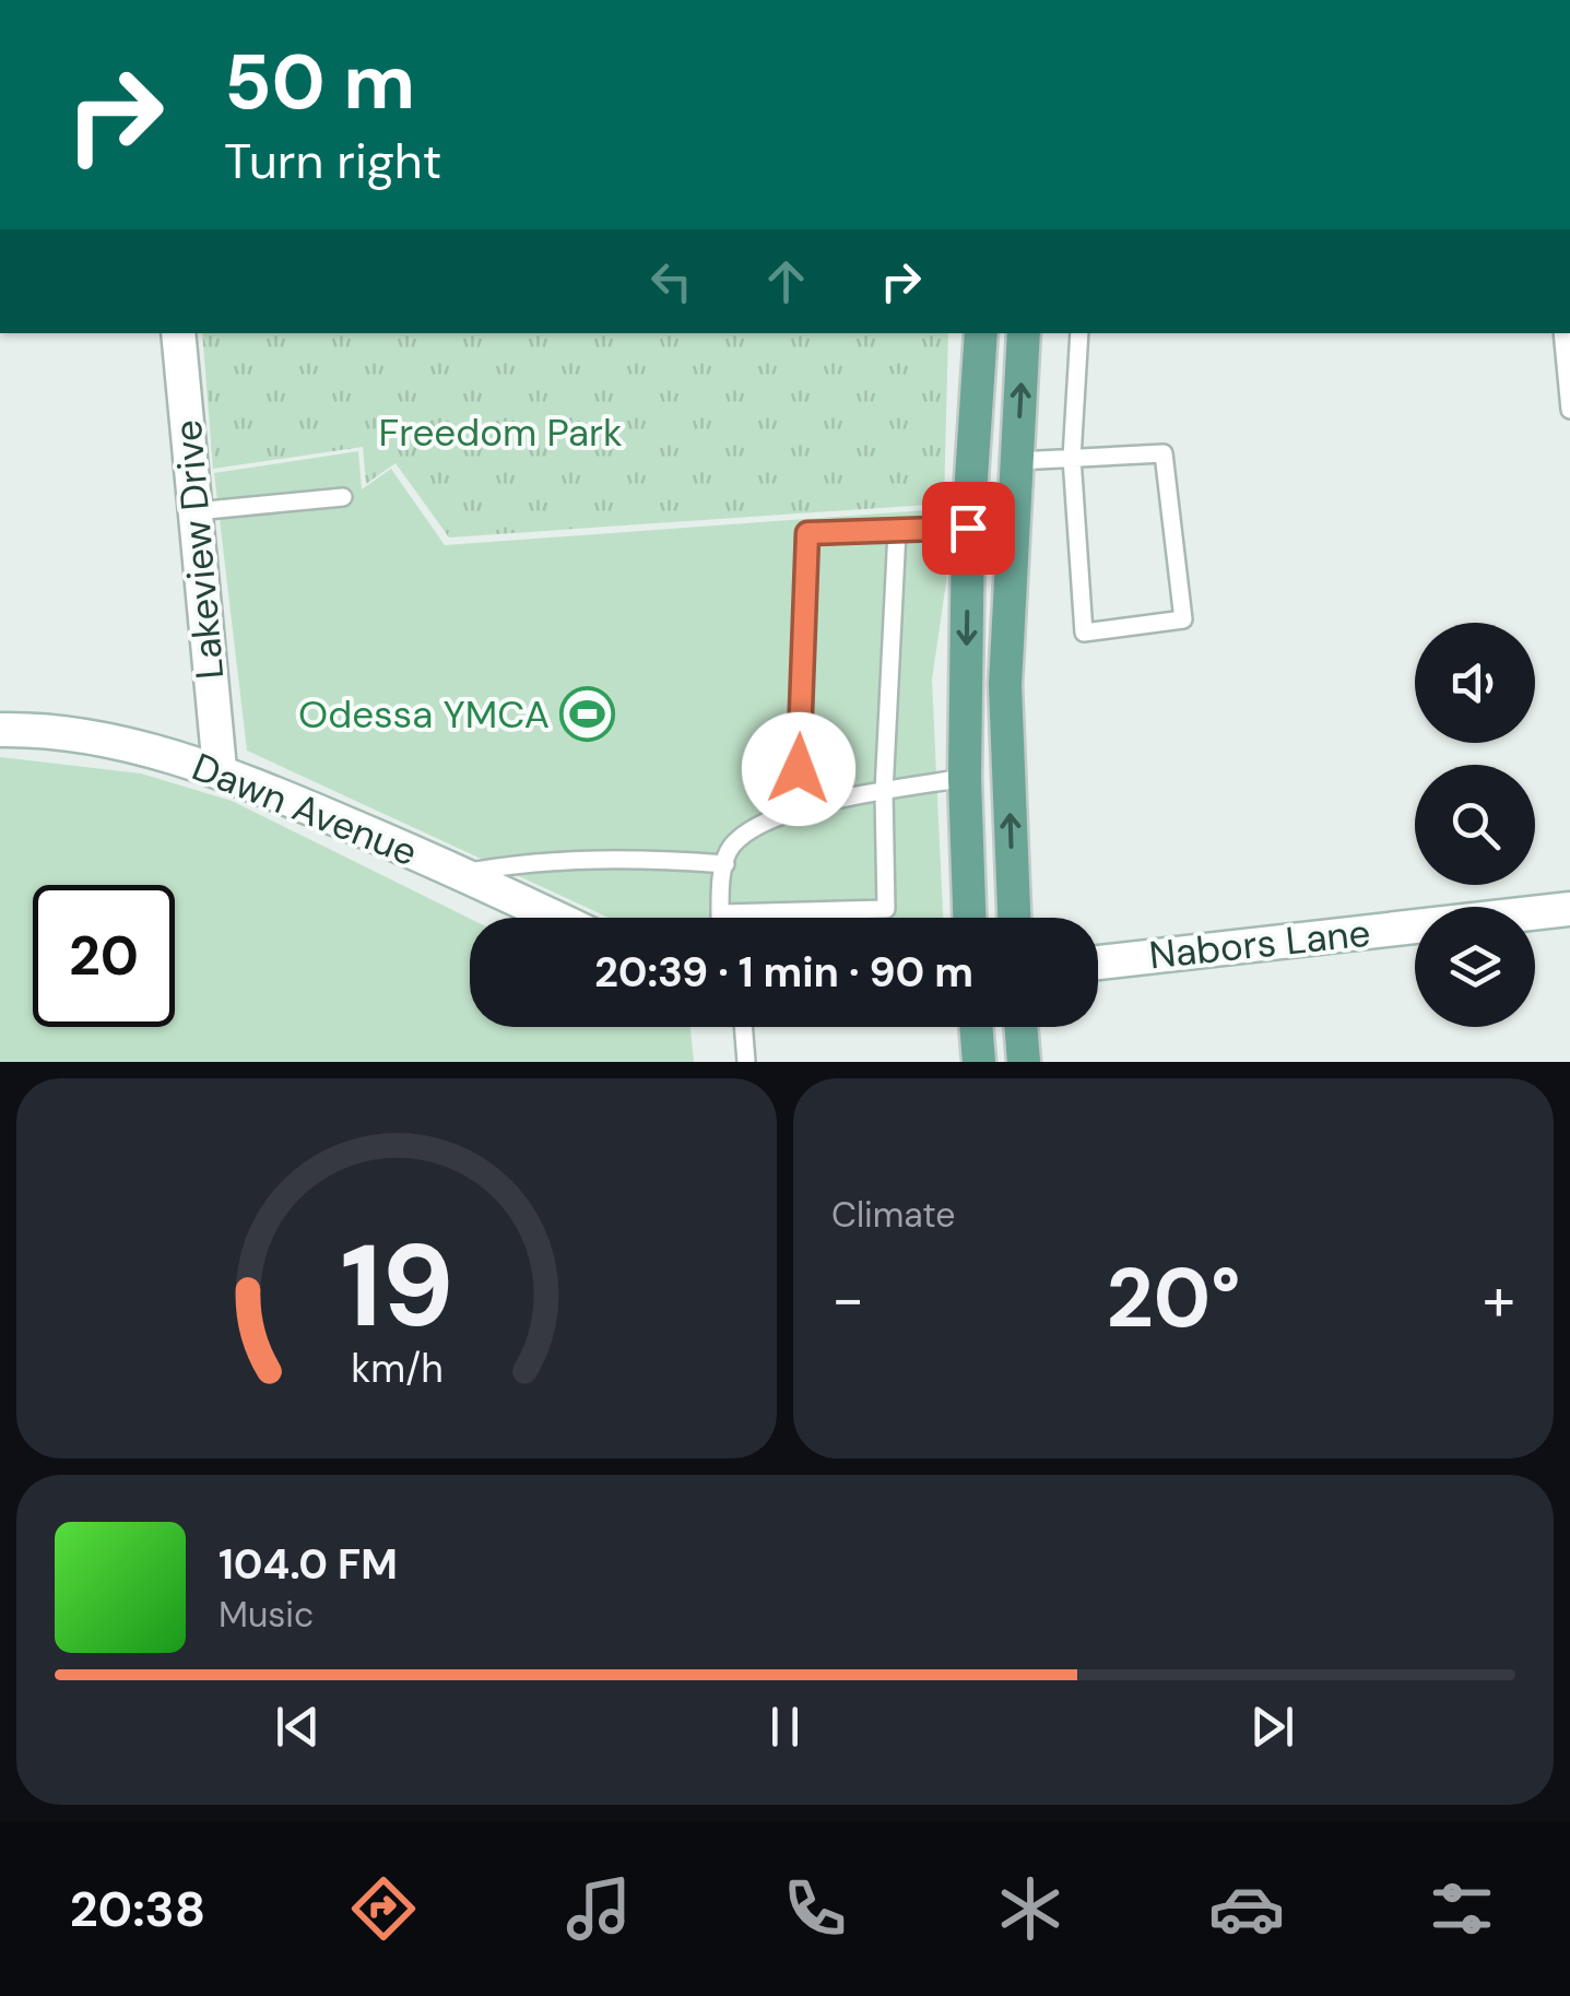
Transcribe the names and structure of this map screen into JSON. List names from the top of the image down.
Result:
{
  "streets": {
    "street": ["Lakeview Drive", "Dawn Avenue", "Nabors Lane"]
  },
  "crossings": [
    ["Lakeview Drive", "Dawn Avenue"]
  ],
  "parks": ["Freedom Park"],
  "places": {
    "sports": ["Odessa YMCA"]
  },
  "page": {
    "turn": ["50 m", "Turn right"],
    "limit": "20",
    "trip": "20:39 · 1 min · 90 m",
    "tile": "Climate",
    "heat": ["−", "20°", "+"],
    "song": ["104.0 FM", "Music"],
    "tabs": "20:38",
    "gauge": ["19", "km/h"]
  }
}
